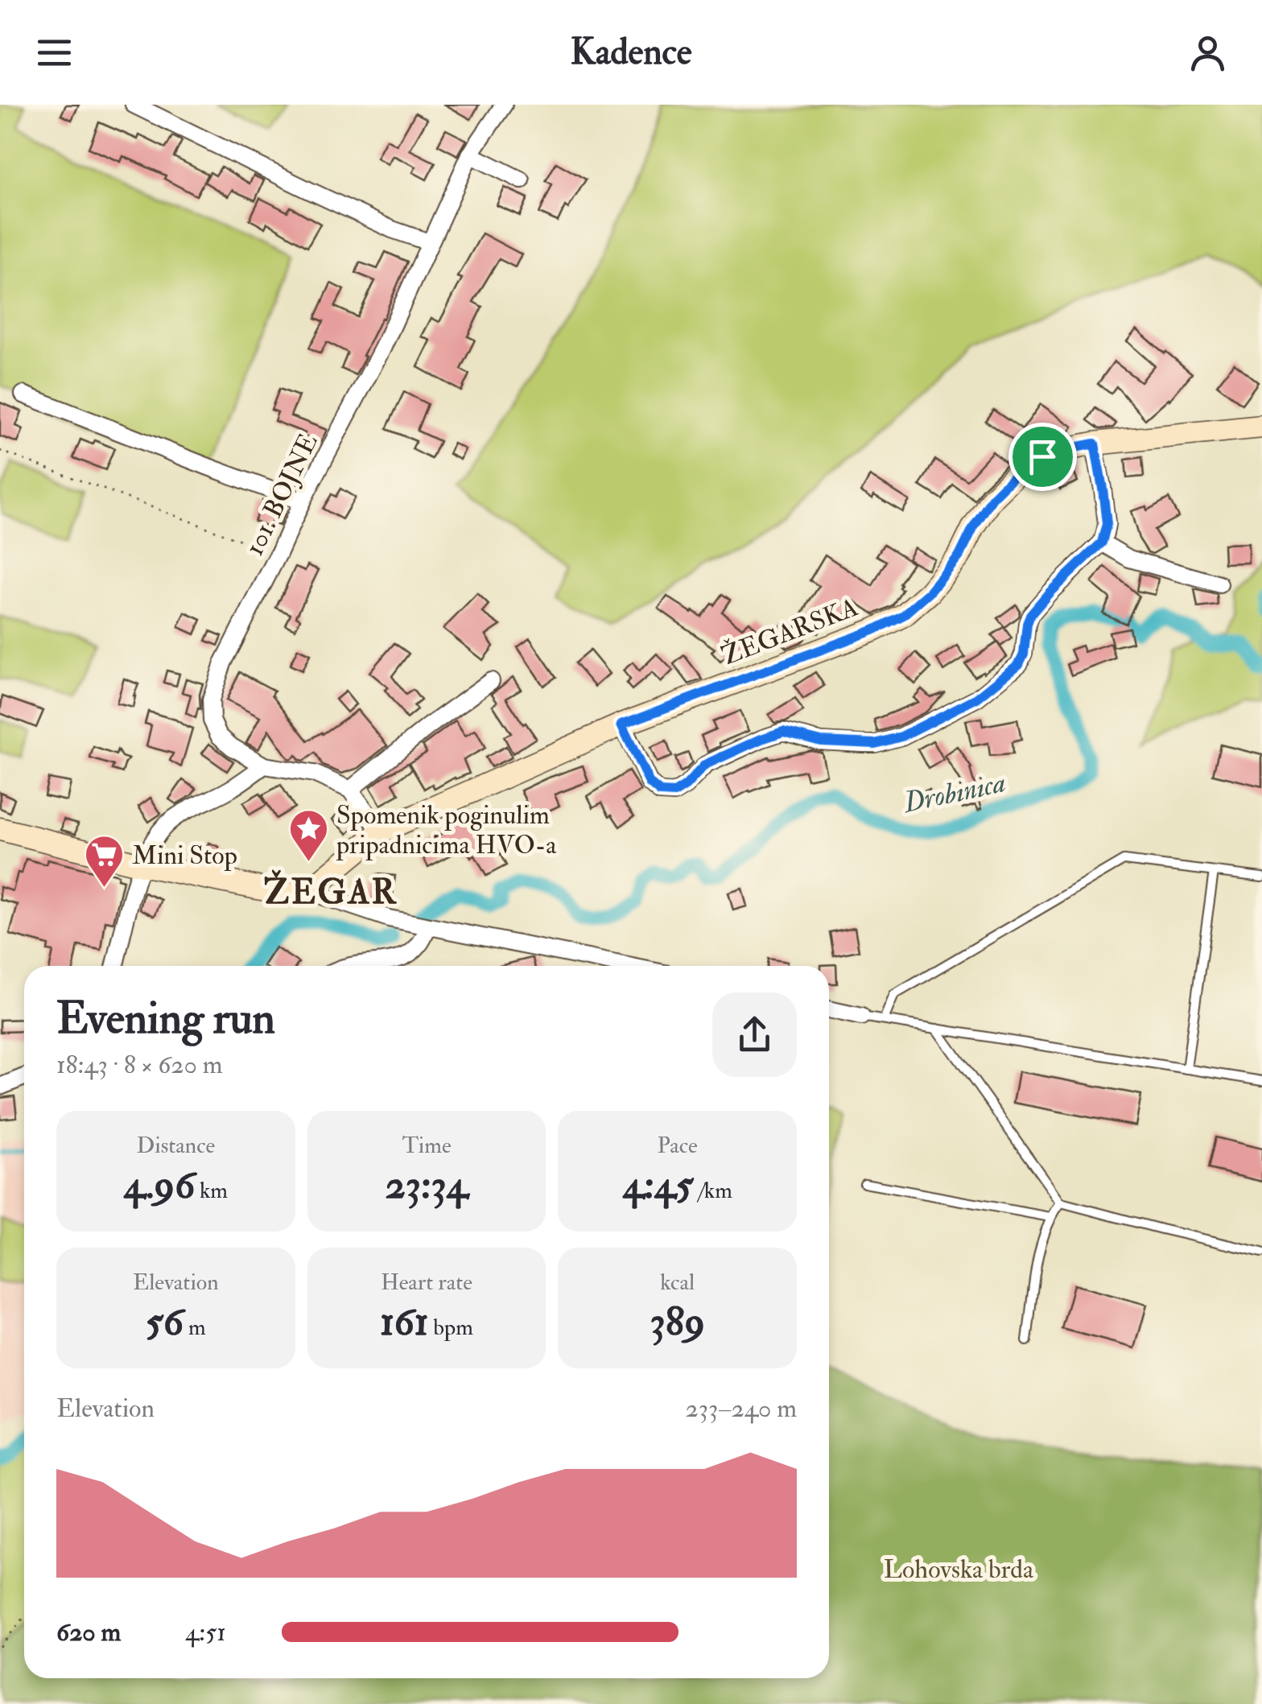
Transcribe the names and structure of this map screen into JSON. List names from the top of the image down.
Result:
{
  "streets": {
    "street": ["101. BOJNE", "ŽEGARSKA"]
  },
  "crossings": [
    ["101. BOJNE", "ŽEGARSKA"]
  ],
  "districts": ["ŽEGAR"],
  "water": ["Drobinica"],
  "parks": ["Lohovska brda"],
  "places": {
    "place": ["Spomenik poginulim pripadnicima HVO-a"],
    "supermarket": ["Mini Stop"]
  },
  "page": {
    "header": "Kadence",
    "heading": ["Evening run", "18:43 · 8 × 620 m"],
    "stats": [
      ["Distance", "4.96 km"],
      ["Time", "23:34"],
      ["Pace", "4:45 /km"],
      ["Elevation", "56 m"],
      ["Heart rate", "161 bpm"],
      ["kcal", "389"]
    ],
    "chart": ["Elevation", "233–240 m"],
    "list": [
      {
        "name": "620 m",
        "note": "4:51"
      }
    ]
  }
}
